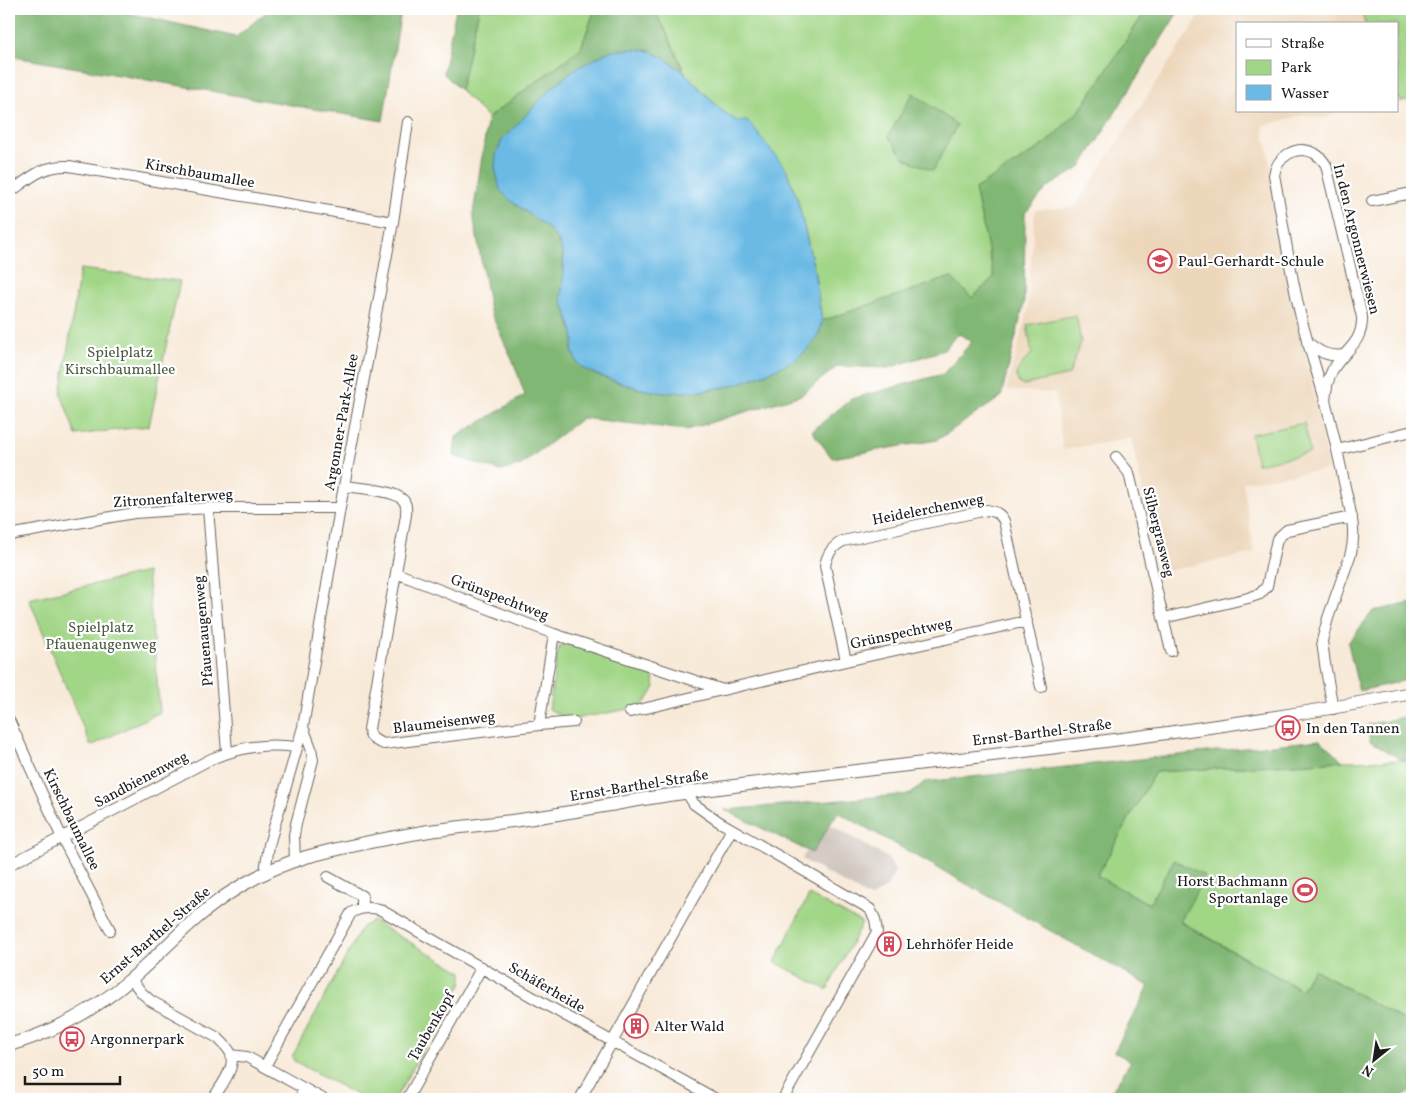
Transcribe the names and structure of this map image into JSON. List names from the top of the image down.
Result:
{
  "streets": {
    "street": [
      "Kirschbaumallee",
      "In den Argonnerwiesen",
      "Argonner-Park-Allee",
      "Zitronenfalterweg",
      "Heidelerchenweg",
      "Silbergrasweg",
      "Grünspechtweg",
      "Pfauenaugenweg",
      "Blaumeisenweg",
      "Ernst-Barthel-Straße",
      "Sandbienenweg",
      "Schäferheide",
      "Taubenkopf"
    ]
  },
  "crossings": [
    ["Kirschbaumallee", "Argonner-Park-Allee"],
    ["Kirschbaumallee", "Sandbienenweg"],
    ["In den Argonnerwiesen", "Ernst-Barthel-Straße"],
    ["Argonner-Park-Allee", "Zitronenfalterweg"],
    ["Argonner-Park-Allee", "Ernst-Barthel-Straße"],
    ["Argonner-Park-Allee", "Sandbienenweg"],
    ["Zitronenfalterweg", "Pfauenaugenweg"],
    ["Heidelerchenweg", "Grünspechtweg"],
    ["Grünspechtweg", "Blaumeisenweg"],
    ["Pfauenaugenweg", "Sandbienenweg"],
    ["Schäferheide", "Taubenkopf"]
  ],
  "parks": ["Spielplatz Kirschbaumallee", "Spielplatz Pfauenaugenweg"],
  "places": {
    "school or university": ["Paul-Gerhardt-Schule"],
    "bus stop": ["In den Tannen", "Argonnerpark"],
    "sports": ["Horst Bachmann Sportanlage"],
    "building": ["Lehrhöfer Heide", "Alter Wald"]
  },
  "legend": ["Straße", "Park", "Wasser"],
  "scale_bar": "50 m",
  "north": "bottom left"
}
